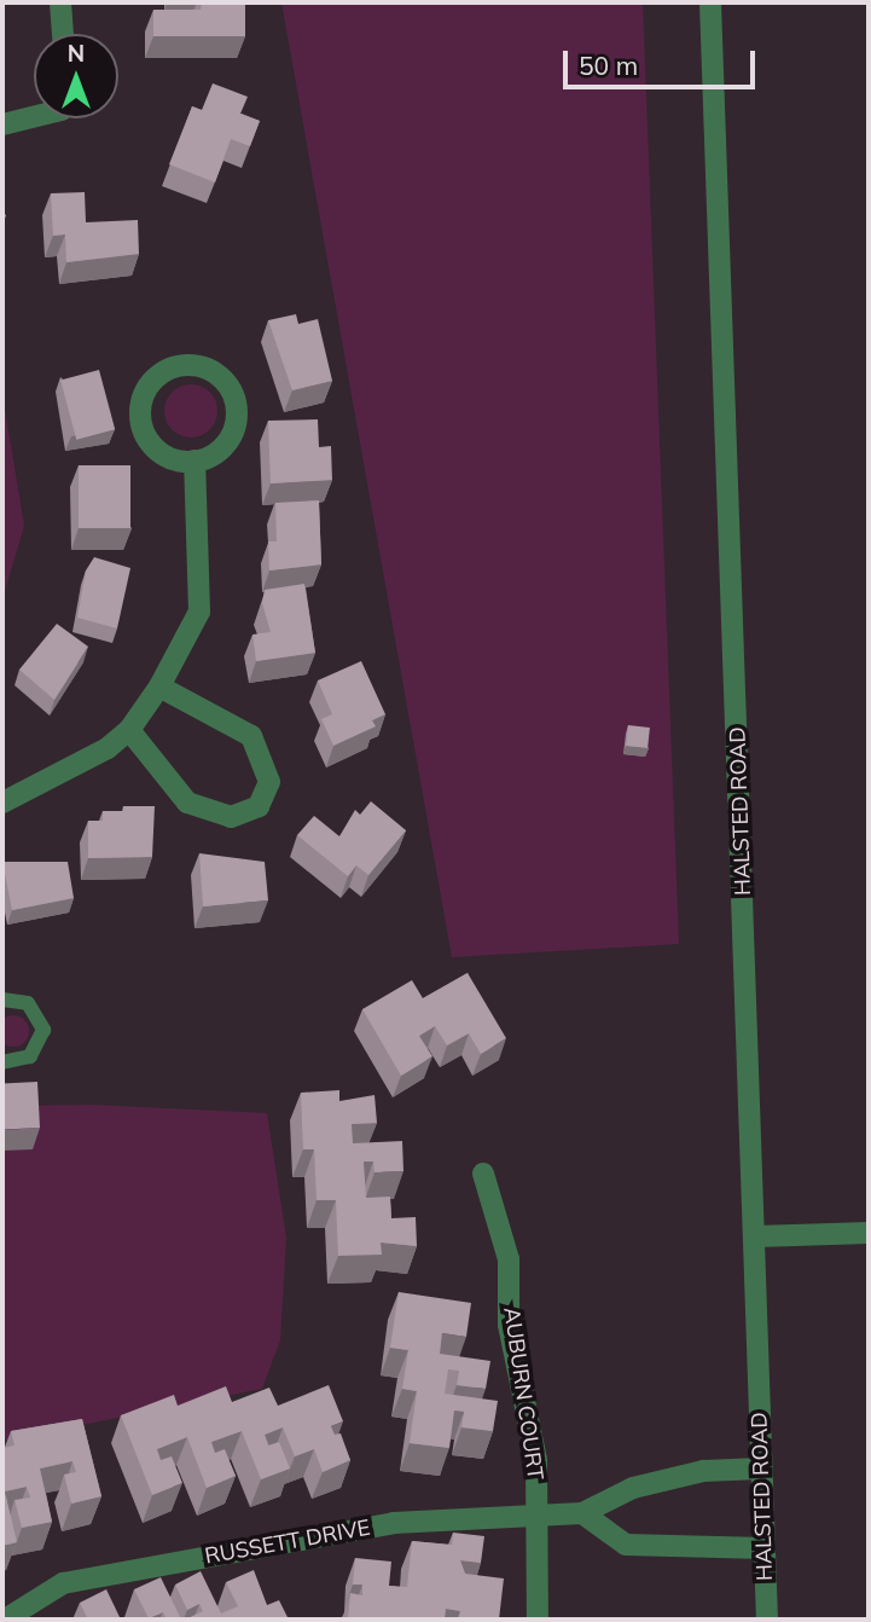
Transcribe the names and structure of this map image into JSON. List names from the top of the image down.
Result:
{
  "streets": {
    "street": ["HALSTED ROAD", "AUBURN COURT", "RUSSETT DRIVE"]
  },
  "crossings": [
    ["HALSTED ROAD", "RUSSETT DRIVE"],
    ["AUBURN COURT", "RUSSETT DRIVE"]
  ],
  "scale_bar": "50 m",
  "north": "top"
}
